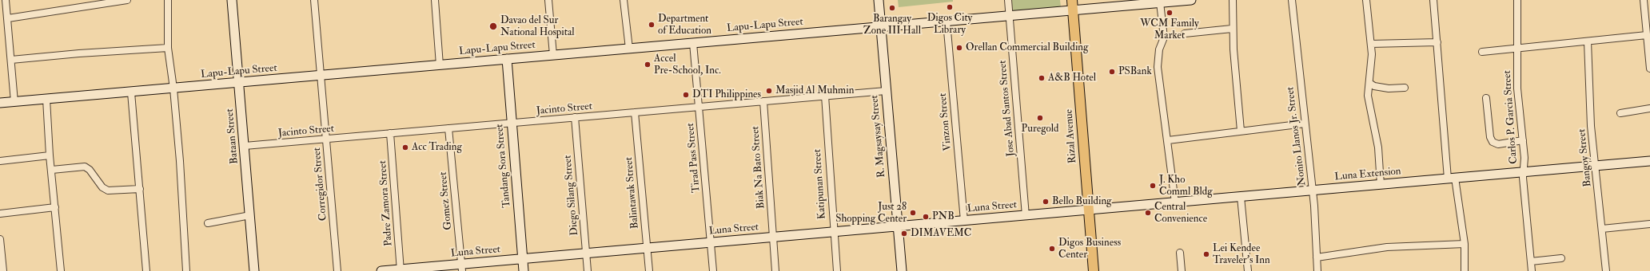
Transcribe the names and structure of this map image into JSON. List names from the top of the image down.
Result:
{
  "streets": {
    "main road": ["Rizal Avenue"],
    "street": [
      "Lapu-Lapu Street",
      "Jose Abad Santos Street",
      "Jacinto Street",
      "Carlos P. Garcia Street",
      "Vinzon Street",
      "Bataan Street",
      "R. Magsaysay Street",
      "Nonito Llanos Jr. Street",
      "Tirad Pass Street",
      "Bangoy Street",
      "Tandang Sora Street",
      "Biak Na Bato Street",
      "Luna Extension",
      "Corregidor Street",
      "Katipunan Street",
      "Balintawak Street",
      "Diego Silang Street",
      "Gomez Street",
      "Padre Zamora Street",
      "Luna Street"
    ]
  },
  "crossings": [
    ["Lapu-Lapu Street", "Jose Abad Santos Street"],
    ["Lapu-Lapu Street", "Vinzon Street"],
    ["Lapu-Lapu Street", "Bataan Street"],
    ["Lapu-Lapu Street", "R. Magsaysay Street"],
    ["Lapu-Lapu Street", "Rizal Avenue"],
    ["Lapu-Lapu Street", "Tirad Pass Street"],
    ["Lapu-Lapu Street", "Tandang Sora Street"],
    ["Lapu-Lapu Street", "Corregidor Street"],
    ["Jose Abad Santos Street", "Luna Street"],
    ["Jacinto Street", "Bataan Street"],
    ["Jacinto Street", "R. Magsaysay Street"],
    ["Jacinto Street", "Tirad Pass Street"],
    ["Jacinto Street", "Tandang Sora Street"],
    ["Jacinto Street", "Biak Na Bato Street"],
    ["Jacinto Street", "Corregidor Street"],
    ["Jacinto Street", "Katipunan Street"],
    ["Jacinto Street", "Balintawak Street"],
    ["Jacinto Street", "Diego Silang Street"],
    ["Jacinto Street", "Gomez Street"],
    ["Jacinto Street", "Padre Zamora Street"],
    ["Carlos P. Garcia Street", "Luna Extension"],
    ["Vinzon Street", "Luna Street"],
    ["R. Magsaysay Street", "Luna Street"],
    ["Rizal Avenue", "Luna Extension"],
    ["Rizal Avenue", "Luna Street"],
    ["Nonito Llanos Jr. Street", "Luna Extension"],
    ["Tirad Pass Street", "Luna Street"],
    ["Bangoy Street", "Luna Extension"],
    ["Tandang Sora Street", "Luna Street"],
    ["Biak Na Bato Street", "Luna Street"],
    ["Luna Extension", "Luna Street"],
    ["Katipunan Street", "Luna Street"],
    ["Balintawak Street", "Luna Street"],
    ["Diego Silang Street", "Luna Street"],
    ["Gomez Street", "Luna Street"],
    ["Padre Zamora Street", "Luna Street"]
  ],
  "places": [
    "Digos City Library",
    "Barangay Zone III Hall",
    "WCM Family Market",
    "Department of Education",
    "Davao del Sur National Hospital",
    "Orellan Commercial Building",
    "Accel Pre-School, Inc.",
    "PSBank",
    "A&B Hotel",
    "Masjid Al Muhmin",
    "DTI Philippines",
    "Puregold",
    "Acc Trading",
    "J. Kho Comml Bldg",
    "Bello Building",
    "Just 28 Shopping Center",
    "Central Convenience",
    "PNB",
    "DIMAVEMC",
    "Digos Business Center",
    "Lei Kendee Traveler's Inn"
  ]
}
